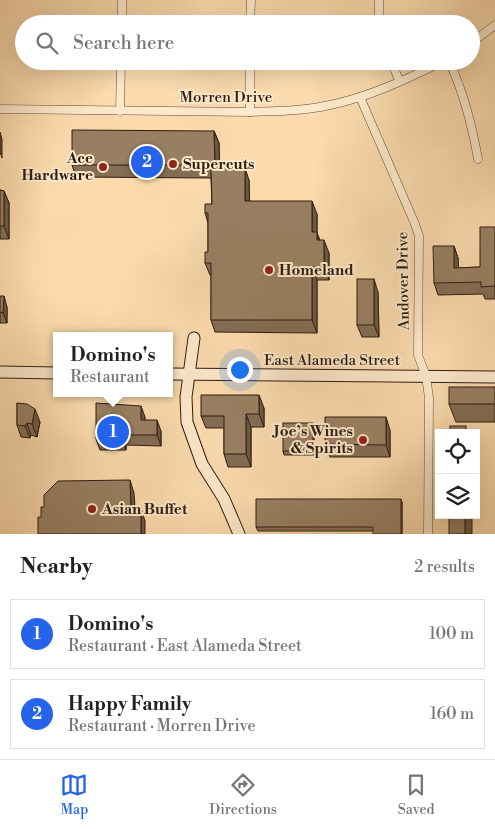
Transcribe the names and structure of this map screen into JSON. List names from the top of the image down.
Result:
{
  "streets": {
    "street": ["Morren Drive", "Andover Drive", "East Alameda Street"]
  },
  "crossings": [
    ["Morren Drive", "Andover Drive"],
    ["Andover Drive", "East Alameda Street"]
  ],
  "places": [
    "Supercuts",
    "Ace Hardware",
    "Homeland",
    "Joe’s Wines & Spirits",
    "Asian Buffet"
  ],
  "page": {
    "search": "Search here",
    "pins": ["2", "1"],
    "popup": ["Domino's", "Restaurant"],
    "heading": ["Nearby", "2 results"],
    "list": [
      {
        "mark": "1",
        "name": "Domino's",
        "note": "Restaurant · East Alameda Street",
        "value": "100 m"
      },
      {
        "mark": "2",
        "name": "Happy Family",
        "note": "Restaurant · Morren Drive",
        "value": "160 m"
      }
    ],
    "nav": ["Map", "Directions", "Saved"]
  }
}
